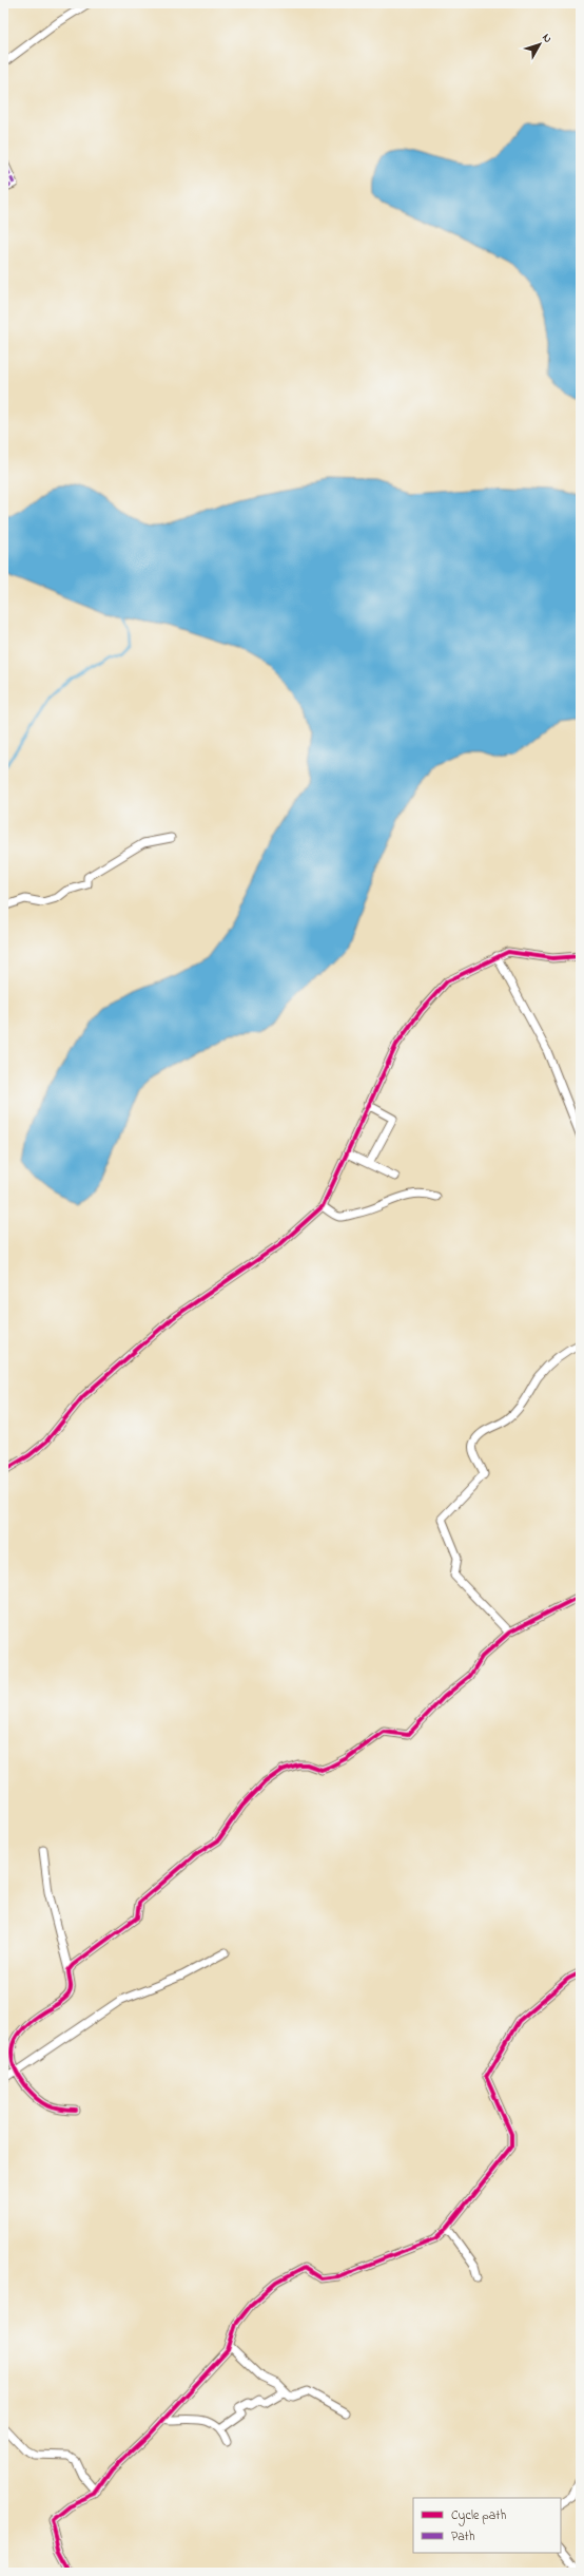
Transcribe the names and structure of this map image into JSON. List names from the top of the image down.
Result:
{
  "legend": ["Cycle path", "Path"],
  "north": "top right"
}
